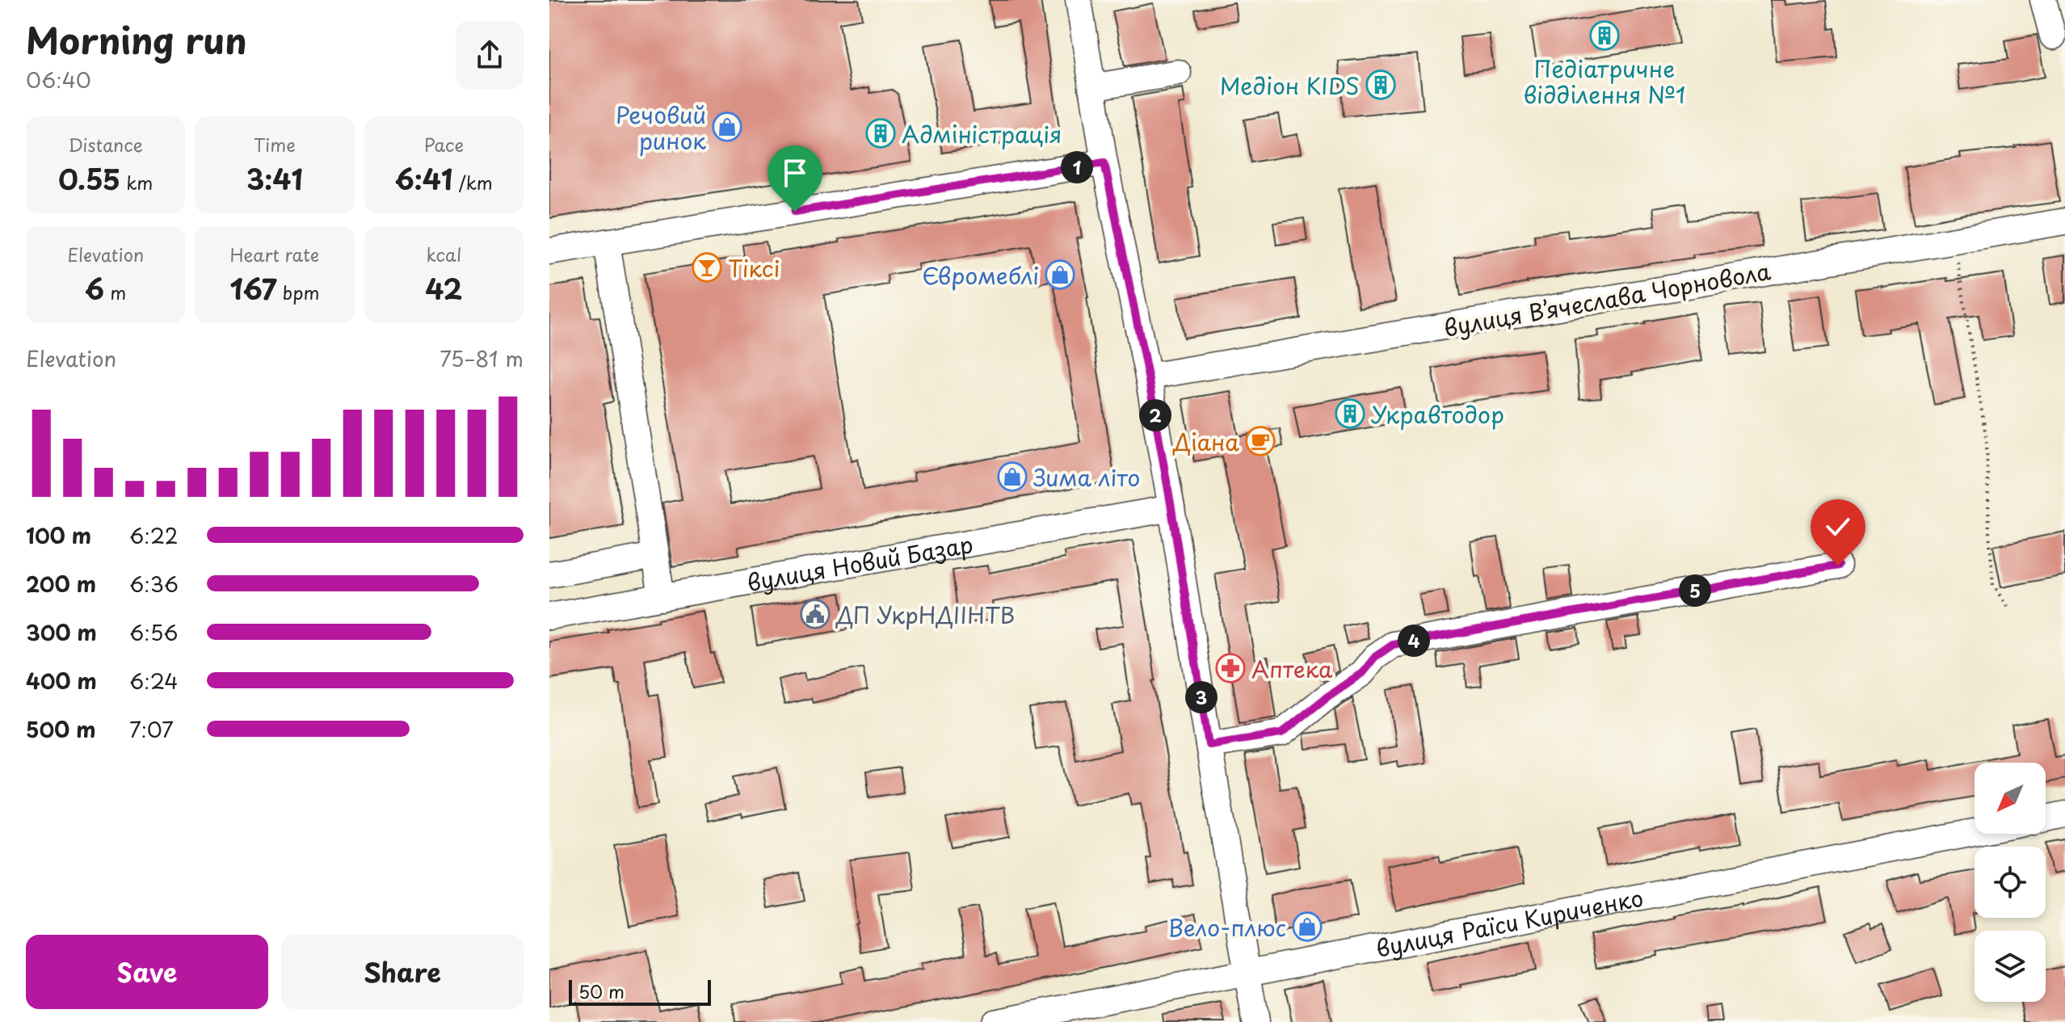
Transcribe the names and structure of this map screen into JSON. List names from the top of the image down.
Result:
{
  "streets": {
    "street": ["вулиця Вʼячеслава Чорновола", "вулиця Новий Базар", "вулиця Раїси Кириченко"]
  },
  "places": {
    "building": [
      "Педіатричне відділення №1",
      "Медіон KIDS",
      "Адміністрація",
      "Укравтодор"
    ],
    "shop": [
      "Речовий ринок",
      "Євромеблі",
      "Зима літо",
      "Вело-плюс"
    ],
    "bar": ["Тіксі"],
    "cafe": ["Діана"],
    "public building": ["ДП УкрНДІІНТВ"],
    "pharmacy": ["Аптека"]
  },
  "scale_bar": "50 m",
  "north": "bottom left",
  "page": {
    "heading": ["Morning run", "06:40"],
    "stats": [
      ["Distance", "0.55 km"],
      ["Time", "3:41"],
      ["Pace", "6:41 /km"],
      ["Elevation", "6 m"],
      ["Heart rate", "167 bpm"],
      ["kcal", "42"]
    ],
    "pins": [
      "1",
      "2",
      "5",
      "4",
      "3"
    ],
    "chart": ["Elevation", "75–81 m"],
    "list": [
      {
        "name": "100 m",
        "note": "6:22"
      },
      {
        "name": "200 m",
        "note": "6:36"
      },
      {
        "name": "300 m",
        "note": "6:56"
      },
      {
        "name": "400 m",
        "note": "6:24"
      },
      {
        "name": "500 m",
        "note": "7:07"
      }
    ],
    "buttons": ["Save", "Share"],
    "scale": "50 m"
  }
}
